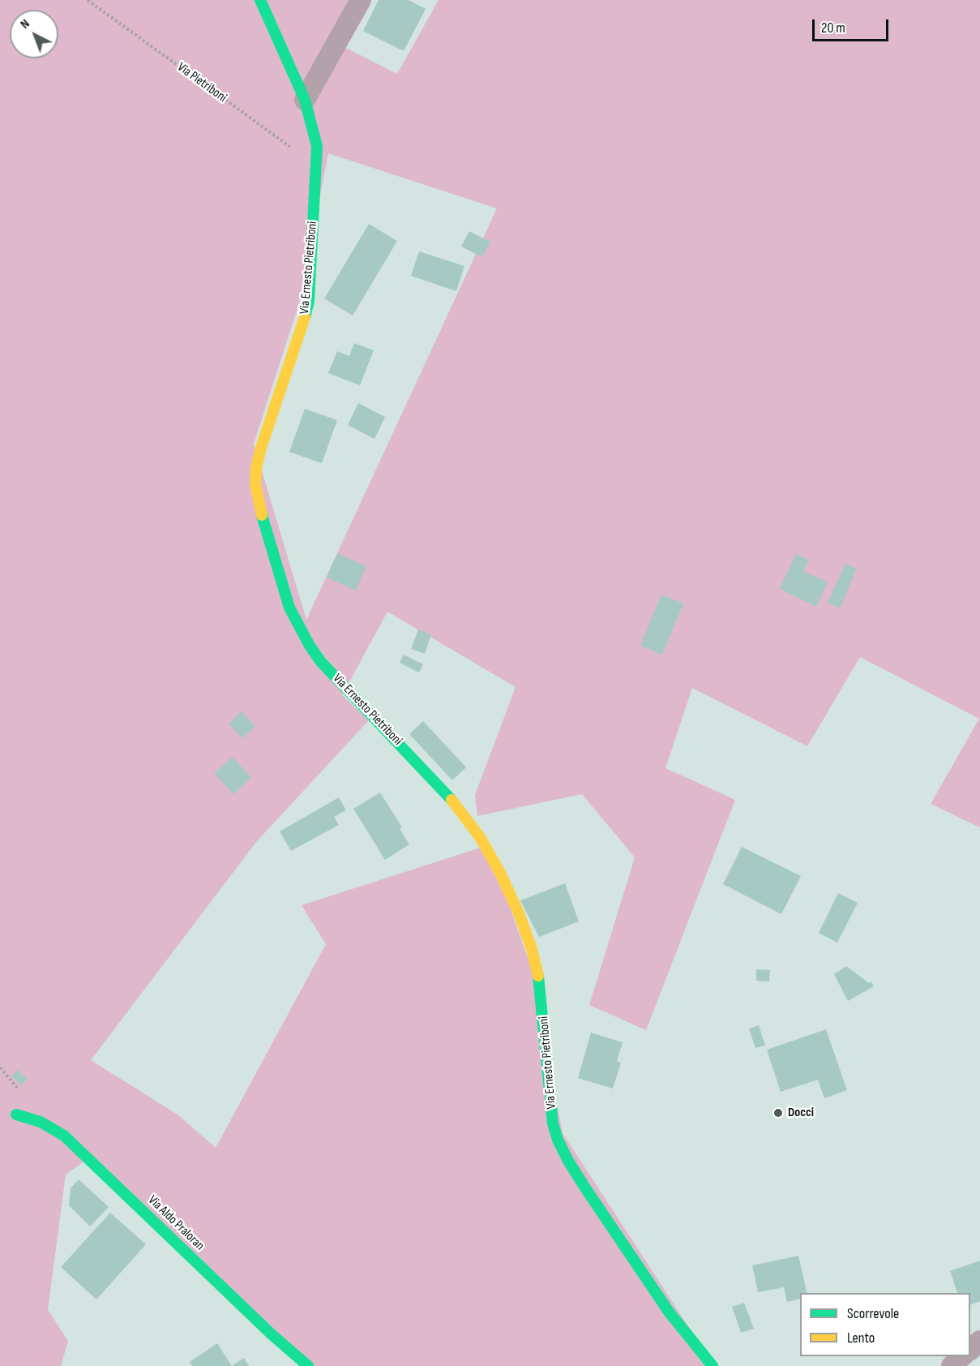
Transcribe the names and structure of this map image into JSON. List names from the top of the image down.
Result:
{
  "streets": {
    "street": ["Via Ernesto Pietriboni", "Via Aldo Praloran"],
    "path": ["Via Pietriboni"]
  },
  "crossings": [
    ["Via Pietriboni", "Via Ernesto Pietriboni"]
  ],
  "places": ["Docci"],
  "legend": ["Scorrevole", "Lento"],
  "scale_bar": "20 m",
  "north": "top left"
}
